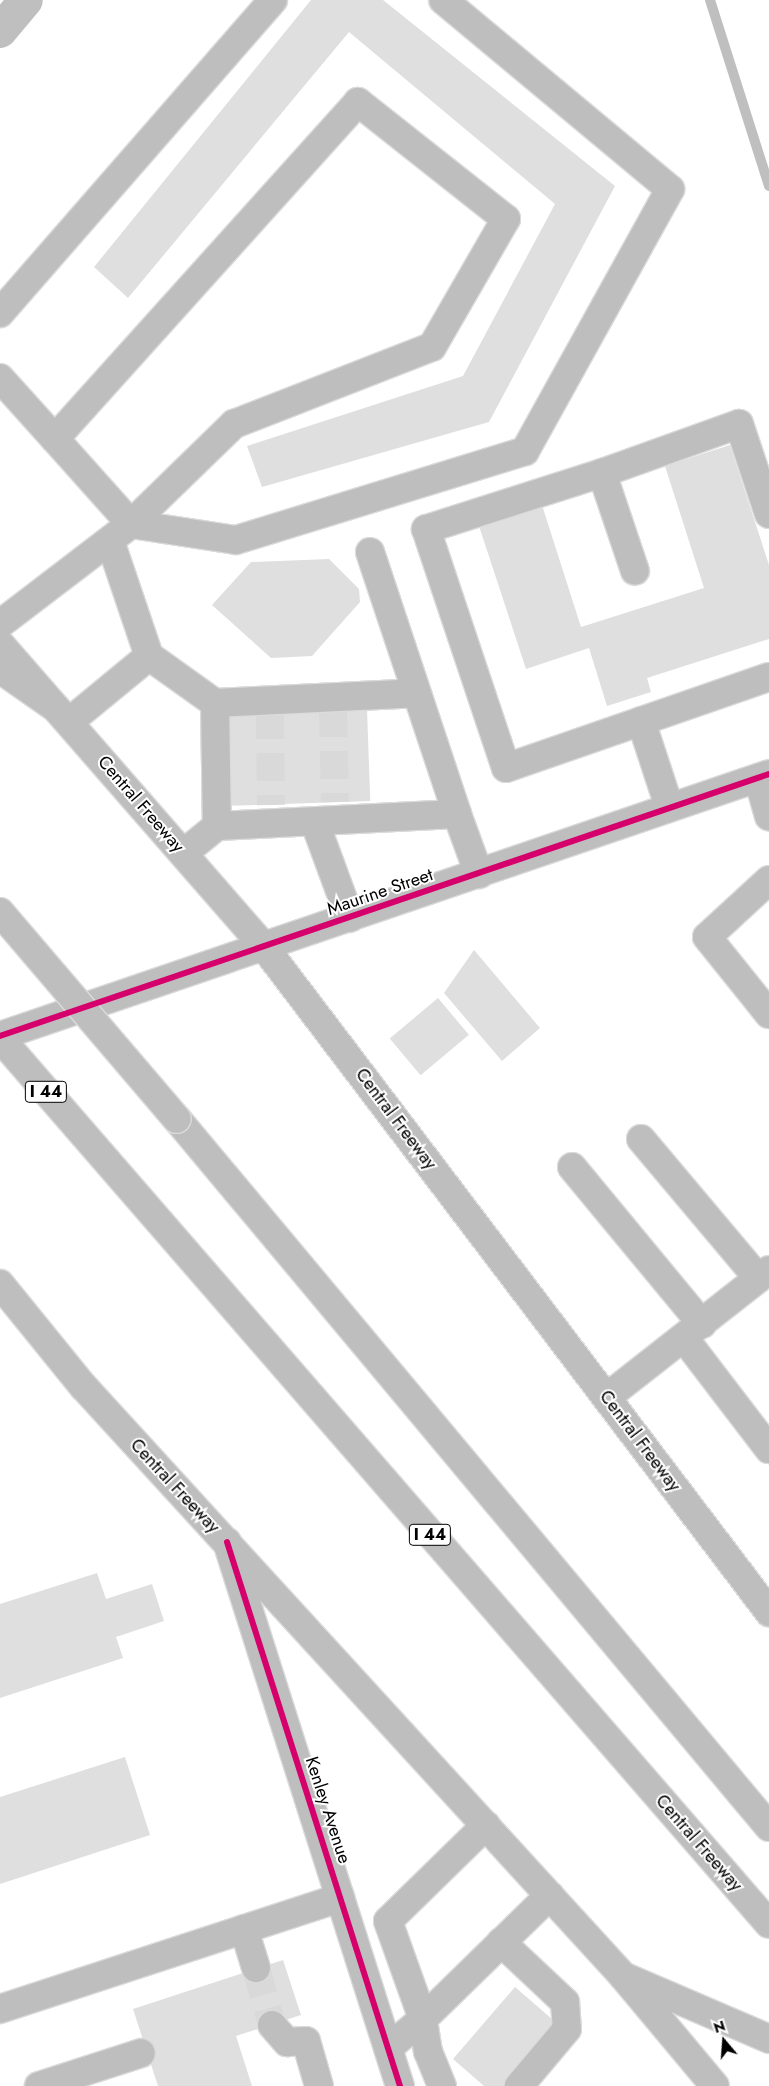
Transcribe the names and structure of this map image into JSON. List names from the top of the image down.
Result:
{
  "streets": {
    "main road": [
      "Central Freeway",
      "Maurine Street",
      "I 44",
      "Kenley Avenue"
    ]
  },
  "crossings": [
    ["Central Freeway", "Maurine Street"],
    ["Central Freeway", "Kenley Avenue"]
  ],
  "north": "top"
}
